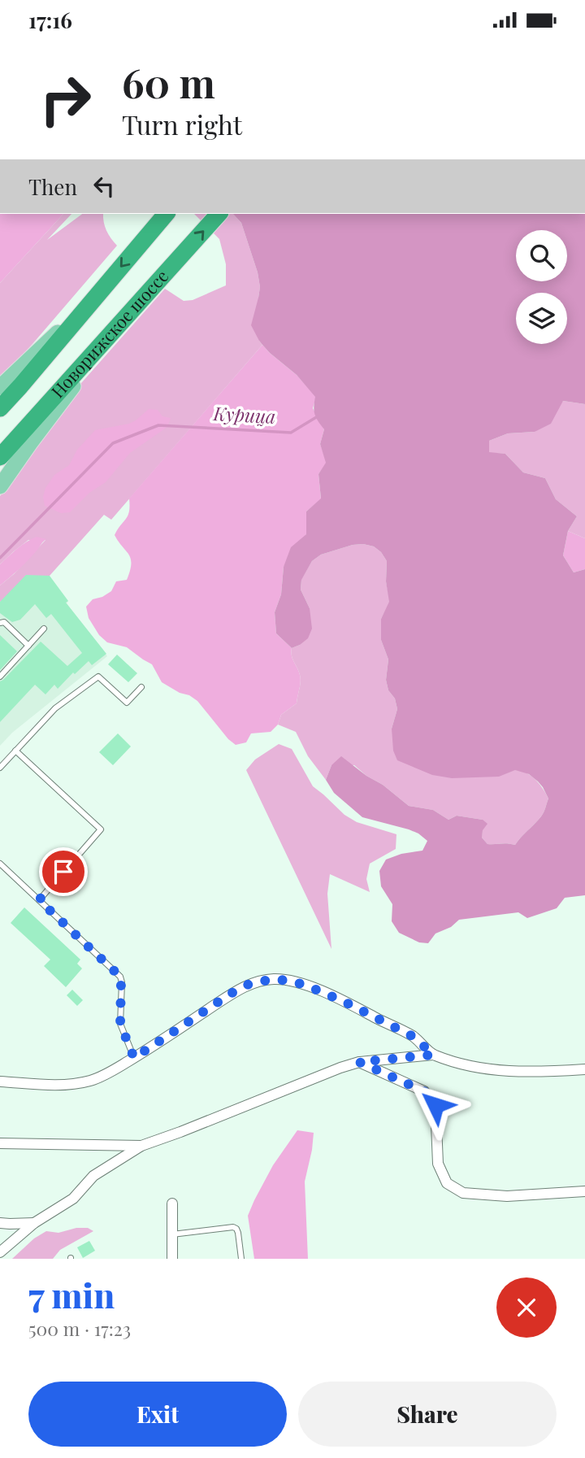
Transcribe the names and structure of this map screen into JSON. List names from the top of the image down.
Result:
{
  "streets": {
    "highway": ["Новорижское шоссе"]
  },
  "water": ["Курица"],
  "page": {
    "status": "17:16",
    "turn": ["60 m", "Turn right"],
    "then": "Then",
    "heading": ["7 min", "500 m · 17:23"],
    "buttons": ["Exit", "Share"]
  }
}
